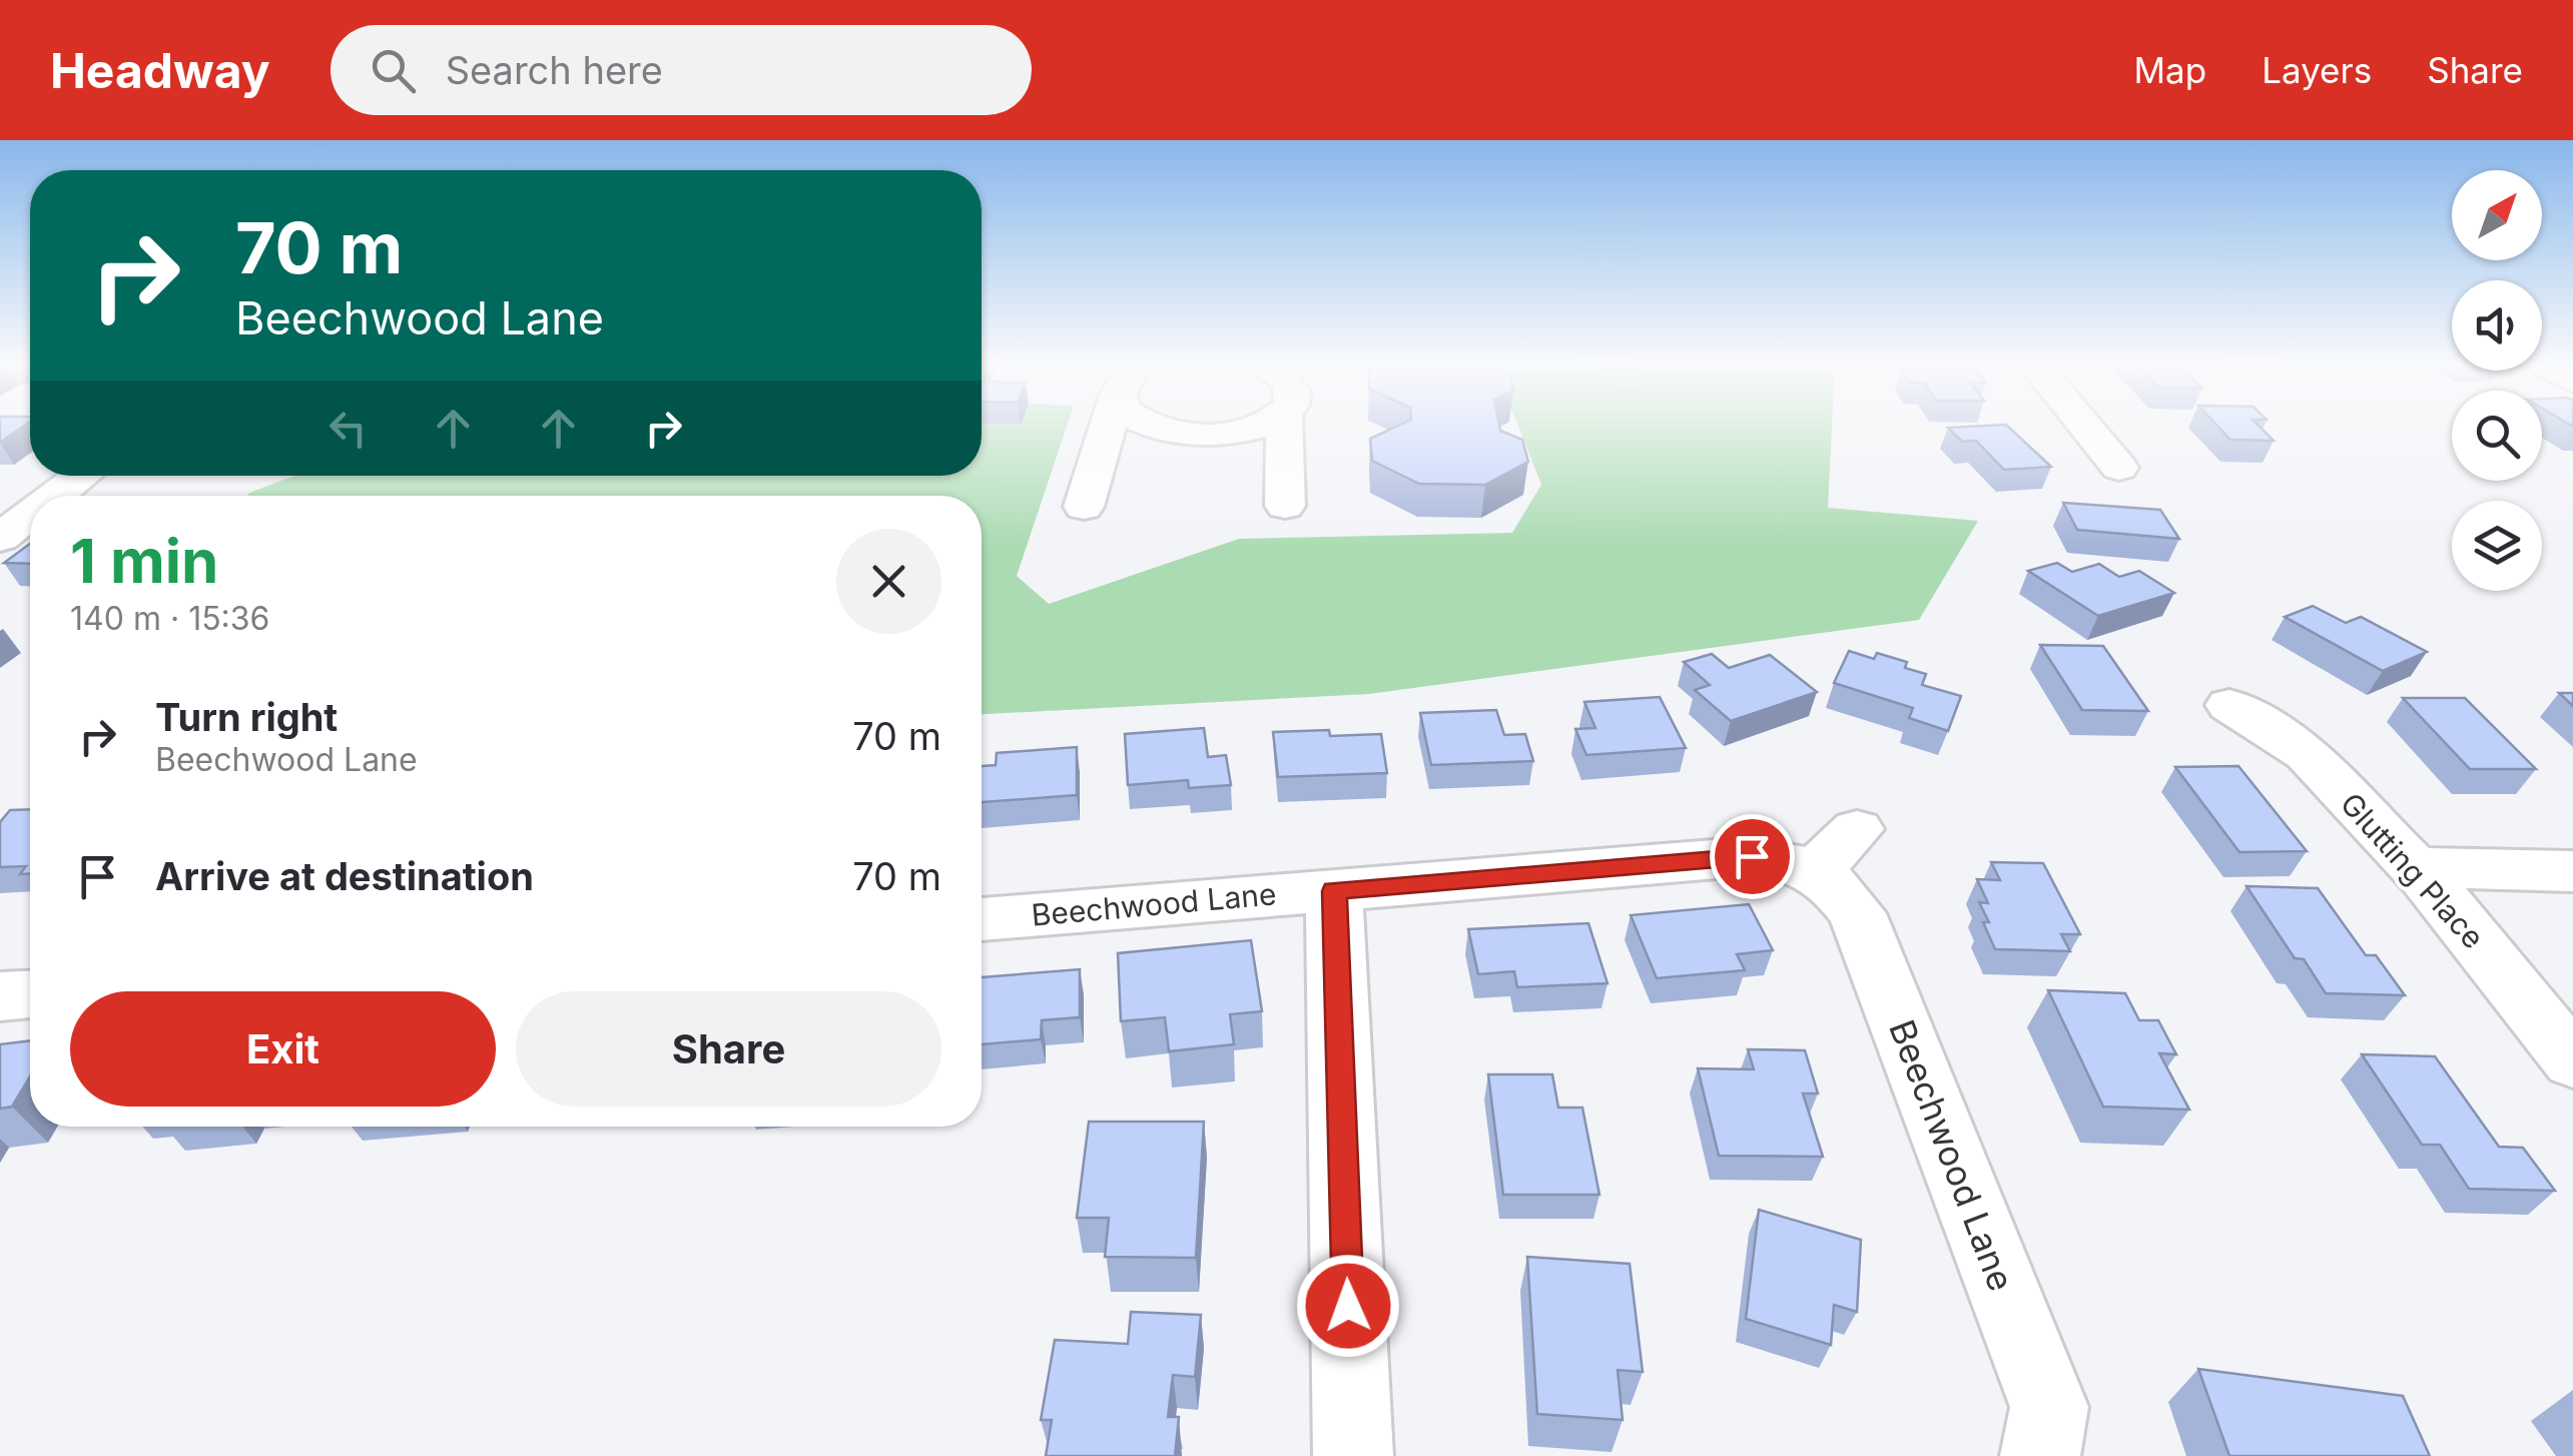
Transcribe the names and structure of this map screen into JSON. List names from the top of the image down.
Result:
{
  "streets": {
    "street": ["Glutting Place", "Beechwood Lane"]
  },
  "north": "top right",
  "page": {
    "header": "Headway",
    "search": "Search here",
    "nav": ["Map", "Layers", "Share"],
    "turn": ["70 m", "Beechwood Lane"],
    "heading": ["1 min", "140 m · 15:36"],
    "list": [
      {
        "name": "Turn right",
        "note": "Beechwood Lane",
        "value": "70 m"
      },
      {
        "name": "Arrive at destination",
        "value": "70 m"
      }
    ],
    "buttons": ["Exit", "Share"]
  }
}
